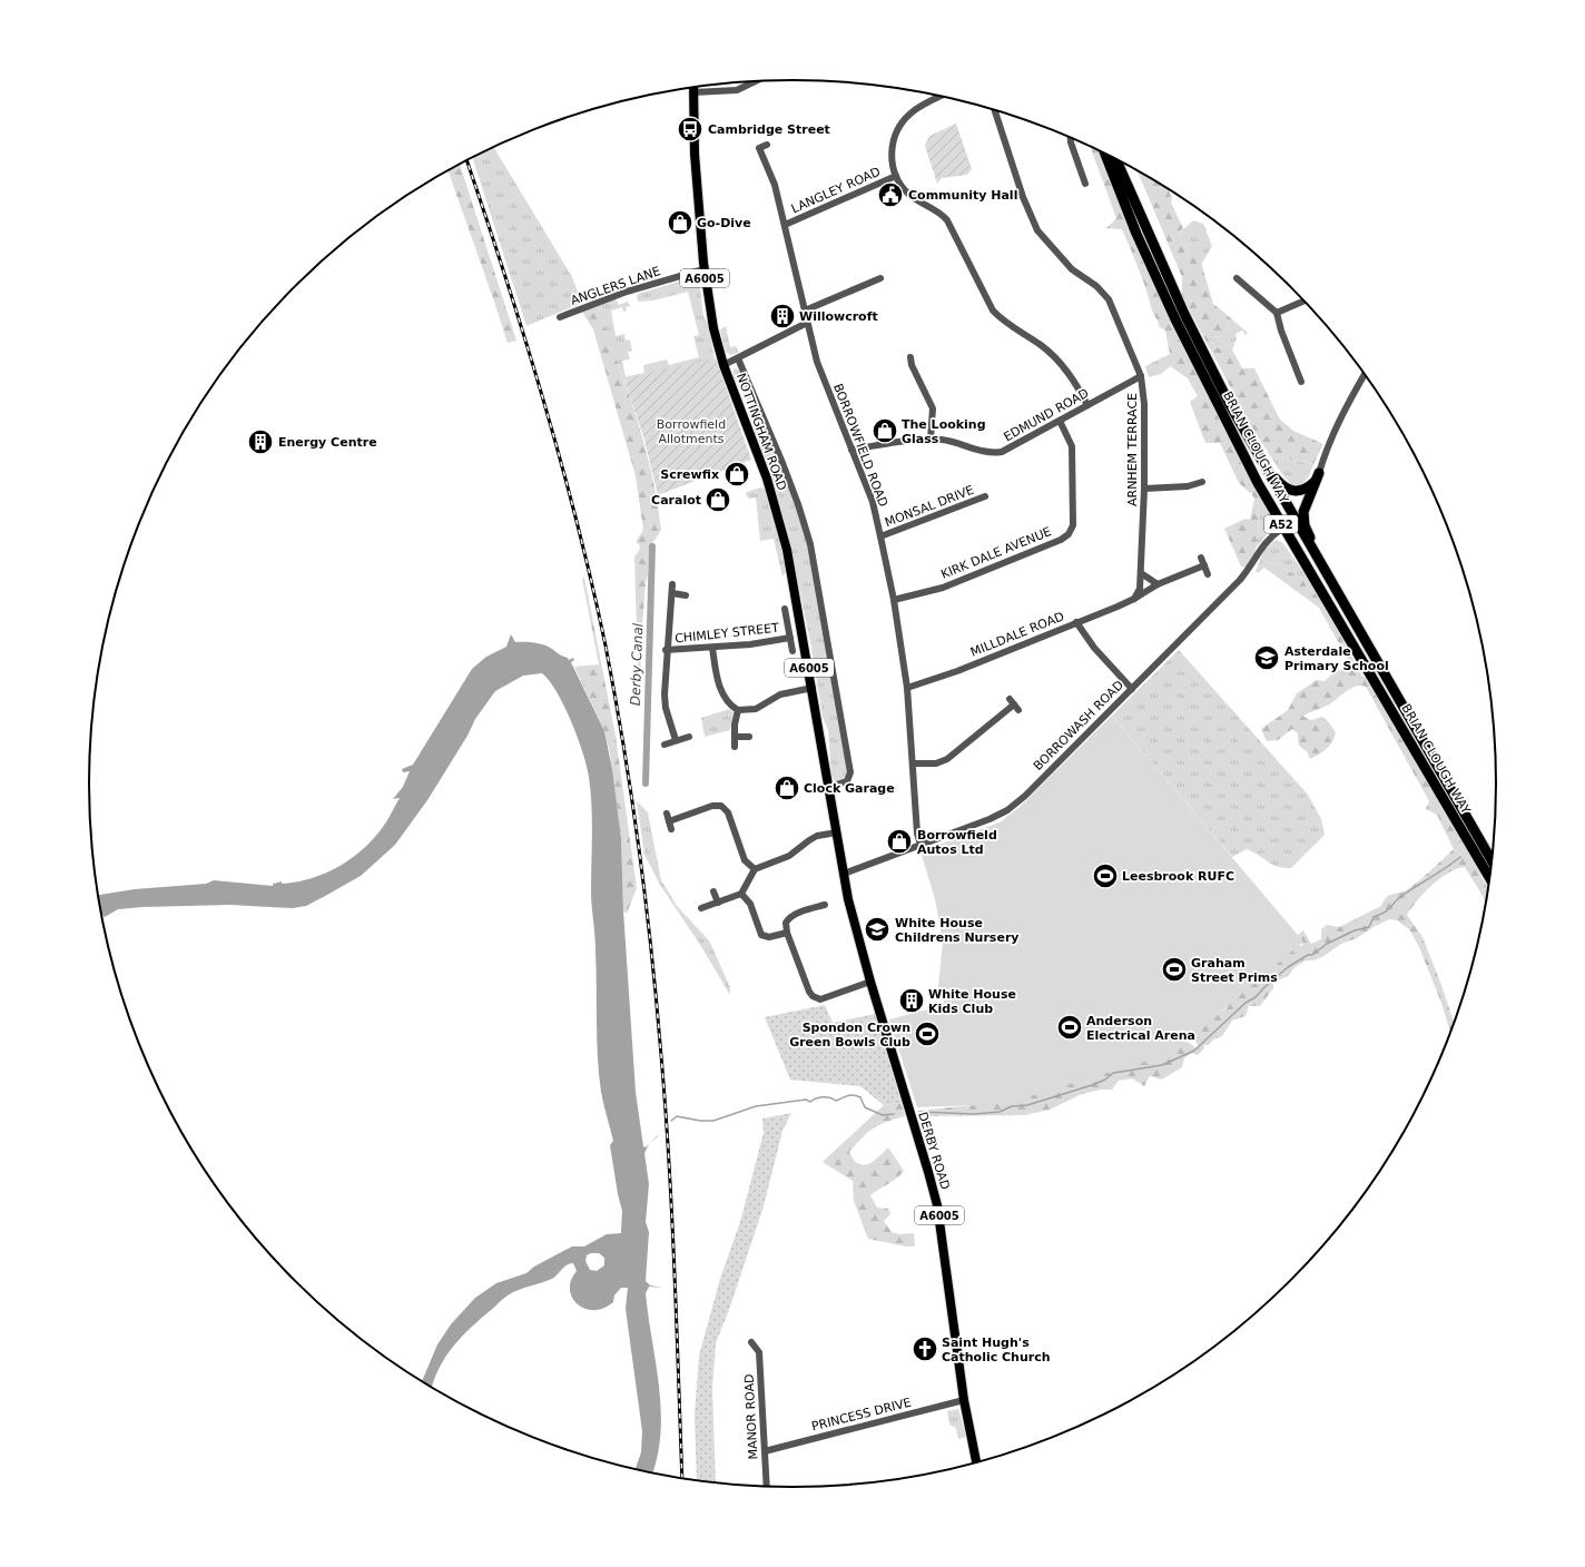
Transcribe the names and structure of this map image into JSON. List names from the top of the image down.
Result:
{
  "streets": {
    "highway": ["BRIAN CLOUGH WAY", "A52"],
    "main road": ["A6005", "NOTTINGHAM ROAD", "DERBY ROAD"],
    "street": [
      "LANGLEY ROAD",
      "ANGLERS LANE",
      "EDMUND ROAD",
      "BORROWFIELD ROAD",
      "ARNHEM TERRACE",
      "MONSAL DRIVE",
      "KIRK DALE AVENUE",
      "CHIMLEY STREET",
      "MILLDALE ROAD",
      "BORROWASH ROAD",
      "PRINCESS DRIVE",
      "MANOR ROAD"
    ]
  },
  "crossings": [
    ["LANGLEY ROAD", "BORROWFIELD ROAD"],
    ["ANGLERS LANE", "NOTTINGHAM ROAD"],
    ["EDMUND ROAD", "BORROWFIELD ROAD"],
    ["EDMUND ROAD", "ARNHEM TERRACE"],
    ["EDMUND ROAD", "KIRK DALE AVENUE"],
    ["NOTTINGHAM ROAD", "BORROWASH ROAD"],
    ["NOTTINGHAM ROAD", "DERBY ROAD"],
    ["BORROWFIELD ROAD", "MONSAL DRIVE"],
    ["BORROWFIELD ROAD", "KIRK DALE AVENUE"],
    ["BORROWFIELD ROAD", "MILLDALE ROAD"],
    ["BORROWFIELD ROAD", "BORROWASH ROAD"],
    ["BRIAN CLOUGH WAY", "BORROWASH ROAD"],
    ["ARNHEM TERRACE", "MILLDALE ROAD"],
    ["BORROWASH ROAD", "DERBY ROAD"],
    ["DERBY ROAD", "PRINCESS DRIVE"],
    ["PRINCESS DRIVE", "MANOR ROAD"]
  ],
  "water": ["Derby Canal"],
  "parks": ["Borrowfield Allotments"],
  "places": {
    "bus stop": ["Cambridge Street"],
    "public building": ["Community Hall"],
    "shop": [
      "Go-Dive",
      "The Looking Glass",
      "Screwfix",
      "Caralot",
      "Clock Garage",
      "Borrowfield Autos Ltd"
    ],
    "building": ["Willowcroft", "Energy Centre", "White House Kids Club"],
    "school or university": ["Asterdale Primary School", "White House Childrens Nursery"],
    "sports": [
      "Leesbrook RUFC",
      "Graham Street Prims",
      "Anderson Electrical Arena",
      "Spondon Crown Green Bowls Club"
    ],
    "church": ["Saint Hugh's Catholic Church"]
  }
}
